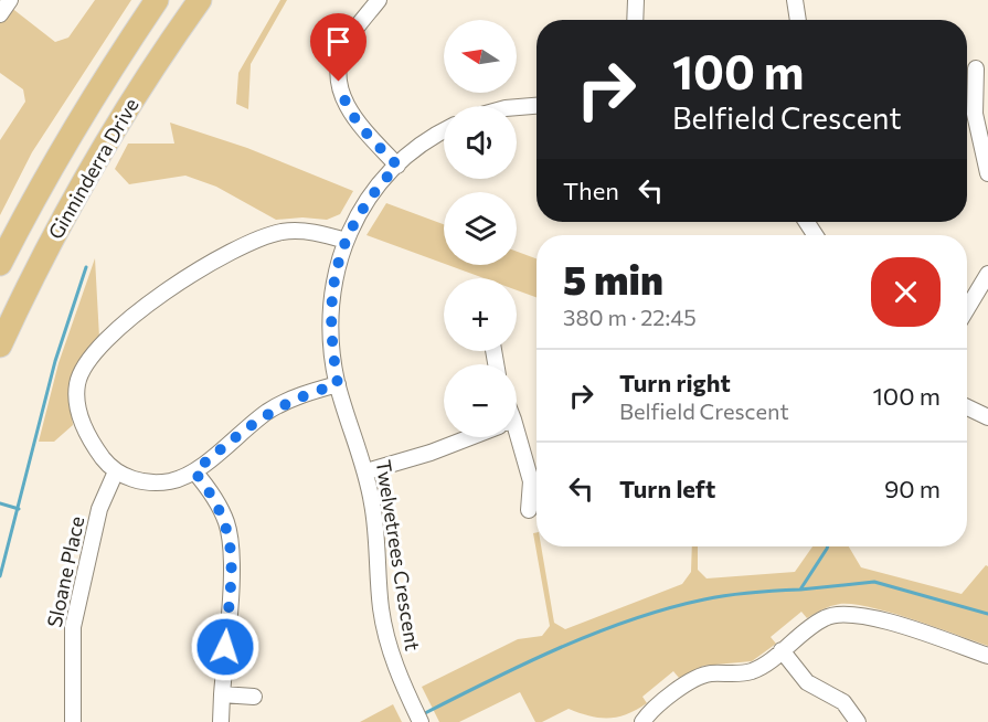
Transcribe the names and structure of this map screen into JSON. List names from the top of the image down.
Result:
{
  "streets": {
    "main road": ["Ginninderra Drive"],
    "street": ["Twelvetrees Crescent", "Sloane Place"]
  },
  "north": "left",
  "page": {
    "map_buttons": ["+", "−"],
    "turn": ["100 m", "Belfield Crescent"],
    "then": "Then",
    "heading": ["5 min", "380 m · 22:45"],
    "list": [
      {
        "name": "Turn right",
        "note": "Belfield Crescent",
        "value": "100 m"
      },
      {
        "name": "Turn left",
        "value": "90 m"
      }
    ]
  }
}
